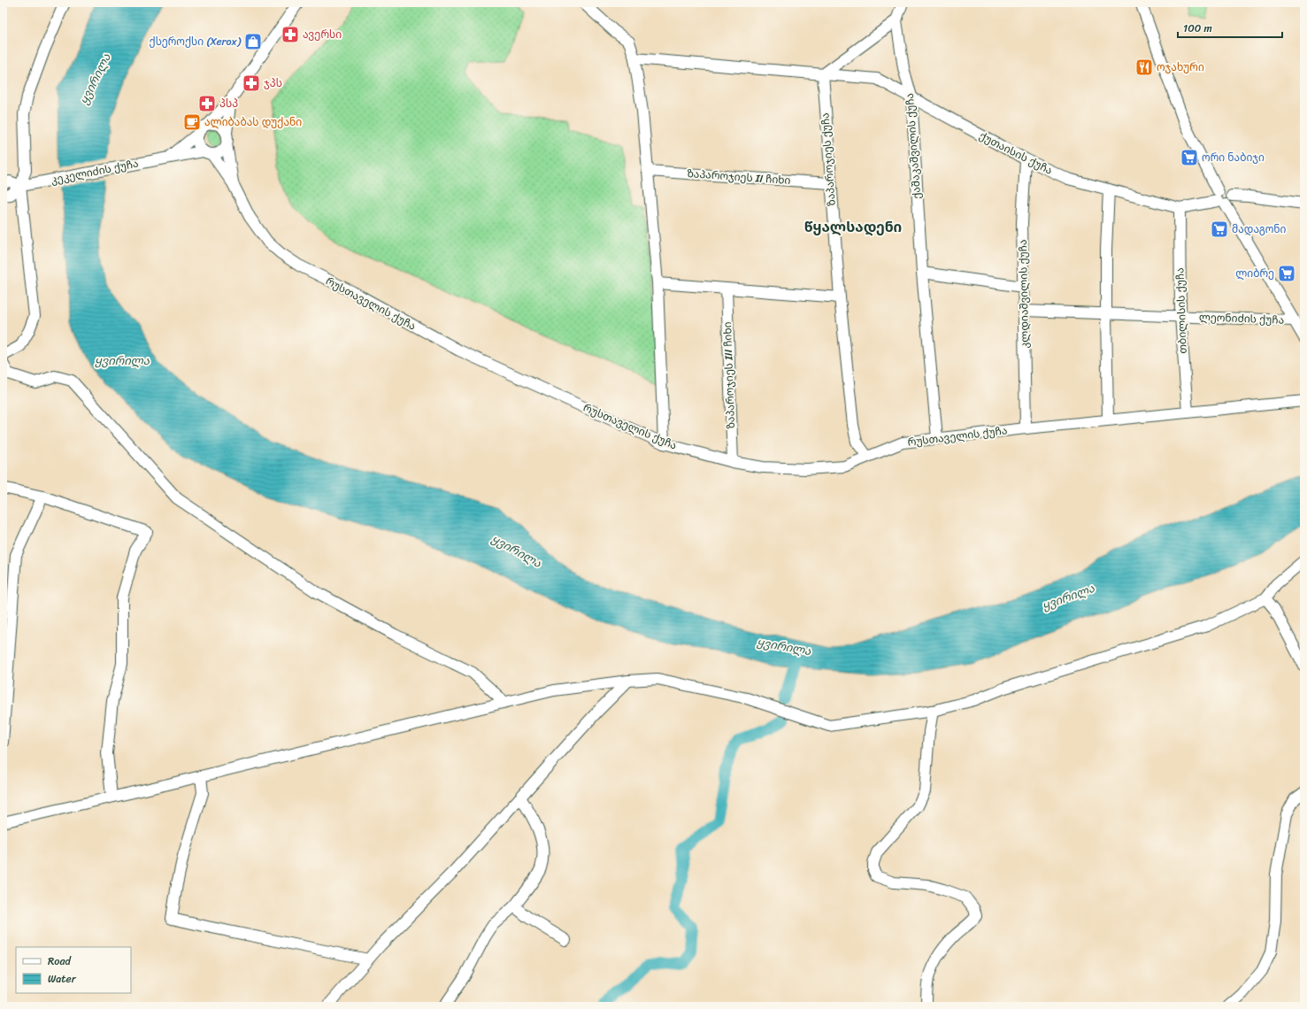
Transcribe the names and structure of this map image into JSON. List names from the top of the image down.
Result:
{
  "streets": {
    "street": [
      "ქაშაკაშვილის ქუჩა",
      "ქუთაისის ქუჩა",
      "ზაპაროჯიეს ქუჩა",
      "კეკელიძის ქუჩა",
      "ზაპაროჯიეს II ჩიხი",
      "კლდიაშვილის ქუჩა",
      "რუსთაველის ქუჩა",
      "თბილისის ქუჩა",
      "ლეონიძის ქუჩა",
      "ზაპაროჯიეს III ჩიხი"
    ]
  },
  "crossings": [
    ["ქაშაკაშვილის ქუჩა", "ქუთაისის ქუჩა"],
    ["ქაშაკაშვილის ქუჩა", "რუსთაველის ქუჩა"],
    ["ქუთაისის ქუჩა", "ზაპაროჯიეს ქუჩა"],
    ["ქუთაისის ქუჩა", "კლდიაშვილის ქუჩა"],
    ["ქუთაისის ქუჩა", "თბილისის ქუჩა"],
    ["ზაპაროჯიეს ქუჩა", "ზაპაროჯიეს II ჩიხი"],
    ["ზაპაროჯიეს ქუჩა", "რუსთაველის ქუჩა"],
    ["კეკელიძის ქუჩა", "რუსთაველის ქუჩა"],
    ["კლდიაშვილის ქუჩა", "რუსთაველის ქუჩა"],
    ["კლდიაშვილის ქუჩა", "ლეონიძის ქუჩა"],
    ["რუსთაველის ქუჩა", "თბილისის ქუჩა"],
    ["რუსთაველის ქუჩა", "ზაპაროჯიეს III ჩიხი"],
    ["თბილისის ქუჩა", "ლეონიძის ქუჩა"]
  ],
  "districts": ["წყალსადენი"],
  "water": ["ყვირილა"],
  "places": {
    "pharmacy": ["ავერსი", "ჯპს", "პსპ"],
    "shop": ["ქსეროქსი (Xerox)"],
    "restaurant": ["ოჯახური"],
    "cafe": ["ალიბაბას დუქანი"],
    "supermarket": ["ორი ნაბიჯი", "მადაგონი", "ლიბრე"]
  },
  "legend": ["Road", "Water"],
  "scale_bar": "100 m"
}
